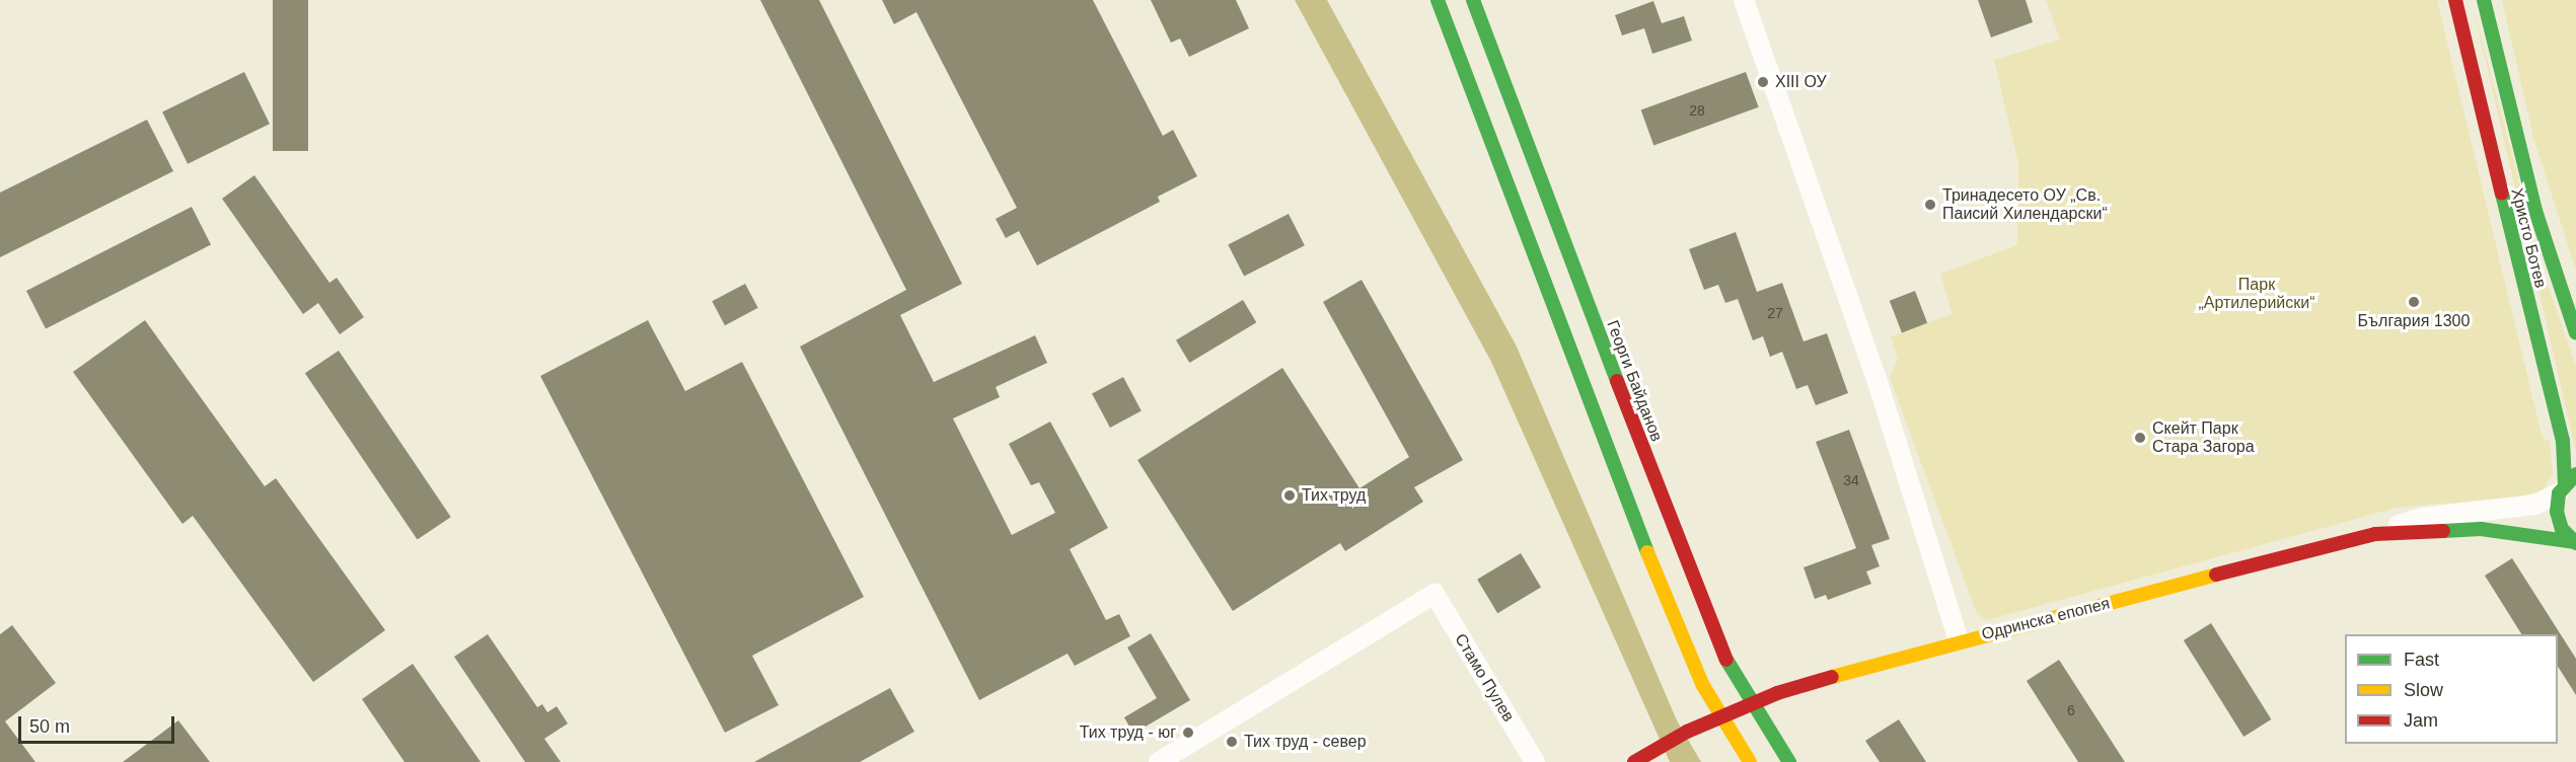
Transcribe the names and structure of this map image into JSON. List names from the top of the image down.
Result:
{
  "streets": {
    "street": [
      "Христо Ботев",
      "Георги Байданов",
      "Одринска епопея",
      "Стамо Пулев"
    ]
  },
  "crossings": [
    ["Христо Ботев", "Одринска епопея"],
    ["Георги Байданов", "Одринска епопея"]
  ],
  "parks": ["Парк „Артилерийски“"],
  "places": [
    "XIII ОУ",
    "Тринадесето ОУ „Св. Паисий Хилендарски“",
    "България 1300",
    "Скейт Парк Стара Загора",
    "Тих труд",
    "Тих труд - юг",
    "Тих труд - север"
  ],
  "house_numbers": [
    "28",
    "27",
    "34",
    "6"
  ],
  "legend": ["Fast", "Slow", "Jam"],
  "scale_bar": "50 m"
}
